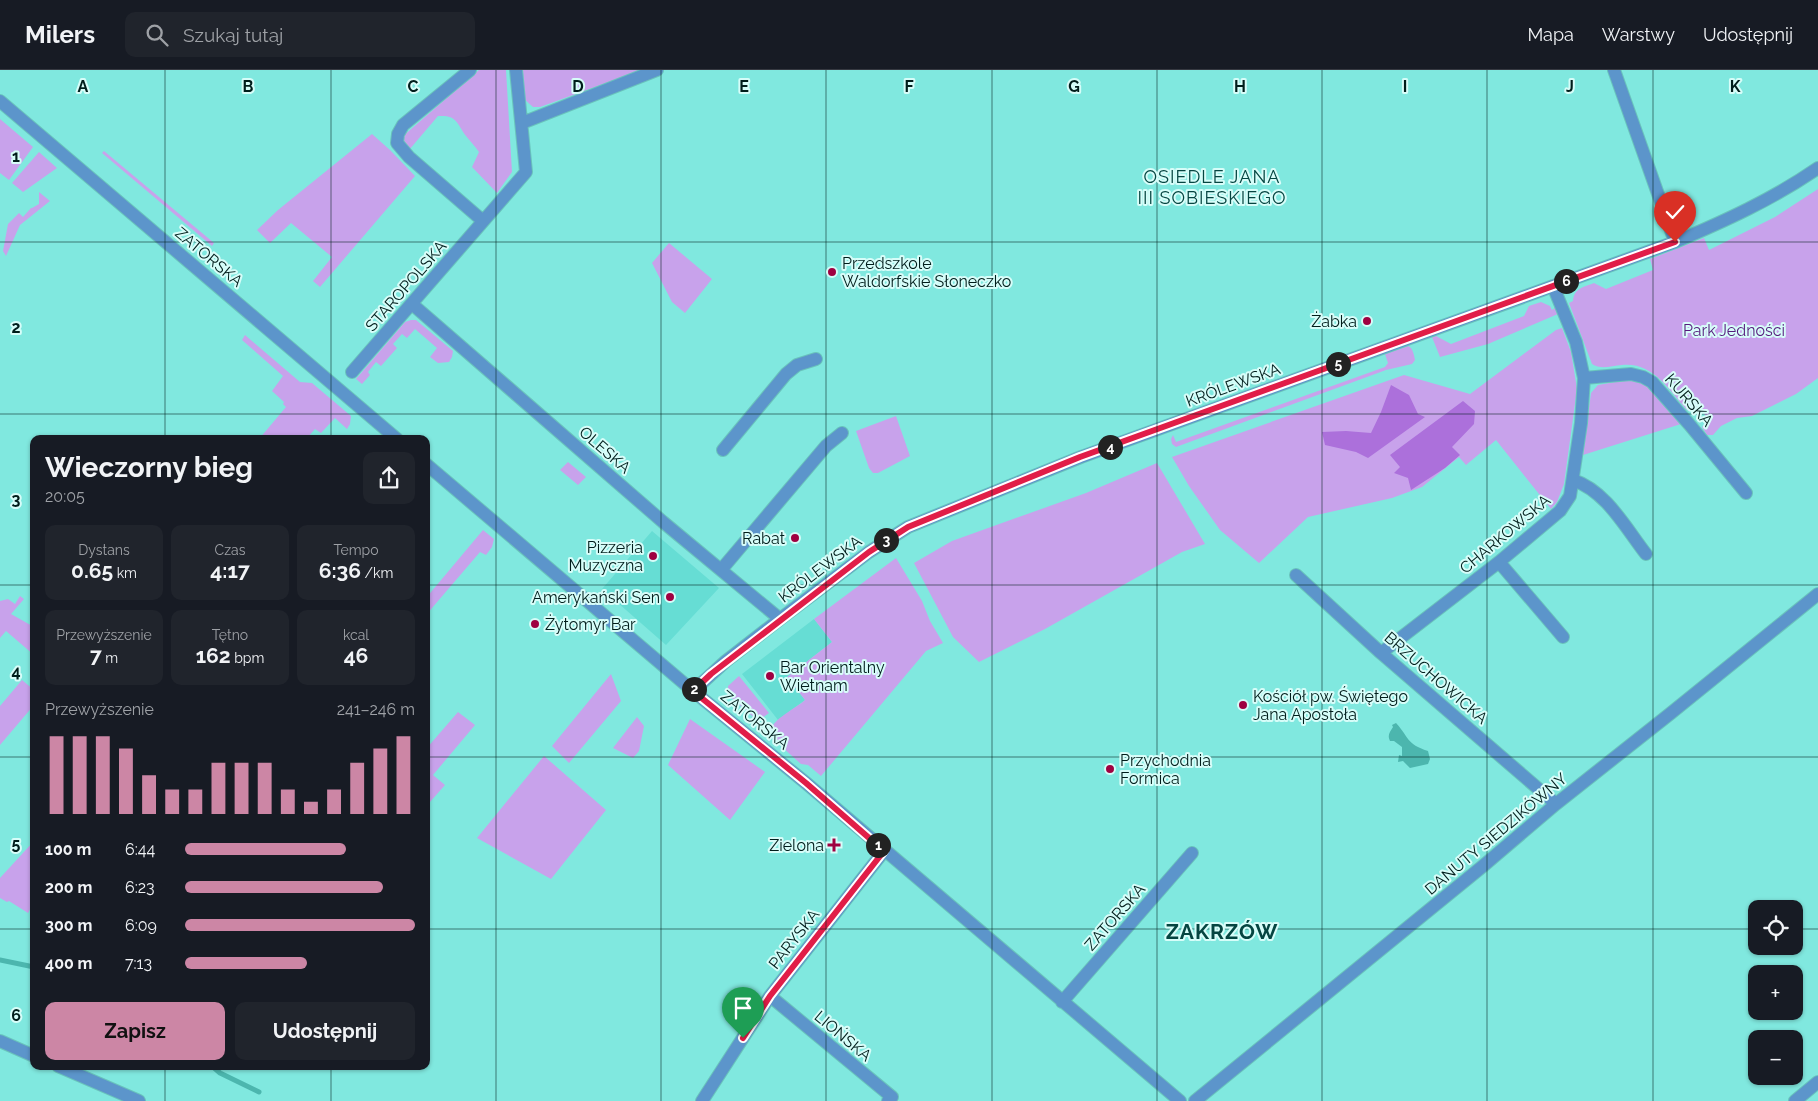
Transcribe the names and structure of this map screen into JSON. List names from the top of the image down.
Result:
{
  "streets": {
    "street": [
      "ZATORSKA",
      "STAROPOLSKA",
      "KRÓLEWSKA",
      "KURSKA",
      "OLESKA",
      "CHARKOWSKA",
      "BRZUCHOWICKA",
      "DANUTY SIEDZIKÓWNY",
      "PARYSKA",
      "LIOŃSKA"
    ]
  },
  "crossings": [
    ["ZATORSKA", "KRÓLEWSKA"],
    ["ZATORSKA", "PARYSKA"],
    ["STAROPOLSKA", "OLESKA"],
    ["KRÓLEWSKA", "OLESKA"],
    ["KRÓLEWSKA", "CHARKOWSKA"],
    ["KURSKA", "CHARKOWSKA"],
    ["CHARKOWSKA", "BRZUCHOWICKA"],
    ["BRZUCHOWICKA", "DANUTY SIEDZIKÓWNY"],
    ["PARYSKA", "LIOŃSKA"]
  ],
  "districts": ["OSIEDLE JANA III SOBIESKIEGO", "ZAKRZÓW"],
  "parks": ["Park Jedności"],
  "places": {
    "other": [
      "Przedszkole Waldorfskie Słoneczko",
      "Żabka",
      "Rabat",
      "Pizzeria Muzyczna",
      "Amerykański Sen",
      "Żytomyr Bar",
      "Bar Orientalny Wietnam",
      "Kościół pw. Świętego Jana Apostoła",
      "Przychodnia Formica"
    ],
    "health": ["Zielona"]
  },
  "page": {
    "header": "Milers",
    "search": "Szukaj tutaj",
    "nav": ["Mapa", "Warstwy", "Udostępnij"],
    "pins": [
      "6",
      "5",
      "4",
      "3",
      "2",
      "1"
    ],
    "heading": ["Wieczorny bieg", "20:05"],
    "stats": [
      ["Dystans", "0.65 km"],
      ["Czas", "4:17"],
      ["Tempo", "6:36 /km"],
      ["Przewyższenie", "7 m"],
      ["Tętno", "162 bpm"],
      ["kcal", "46"]
    ],
    "chart": ["Przewyższenie", "241–246 m"],
    "list": [
      {
        "name": "100 m",
        "note": "6:44"
      },
      {
        "name": "200 m",
        "note": "6:23"
      },
      {
        "name": "300 m",
        "note": "6:09"
      },
      {
        "name": "400 m",
        "note": "7:13"
      }
    ],
    "map_buttons": ["+", "−"],
    "buttons": ["Zapisz", "Udostępnij"]
  },
  "grid": {
    "columns": [
      "A",
      "B",
      "C",
      "D",
      "E",
      "F",
      "G",
      "H",
      "I",
      "J",
      "K"
    ],
    "rows": [
      "1",
      "2",
      "3",
      "4",
      "5",
      "6"
    ]
  }
}
